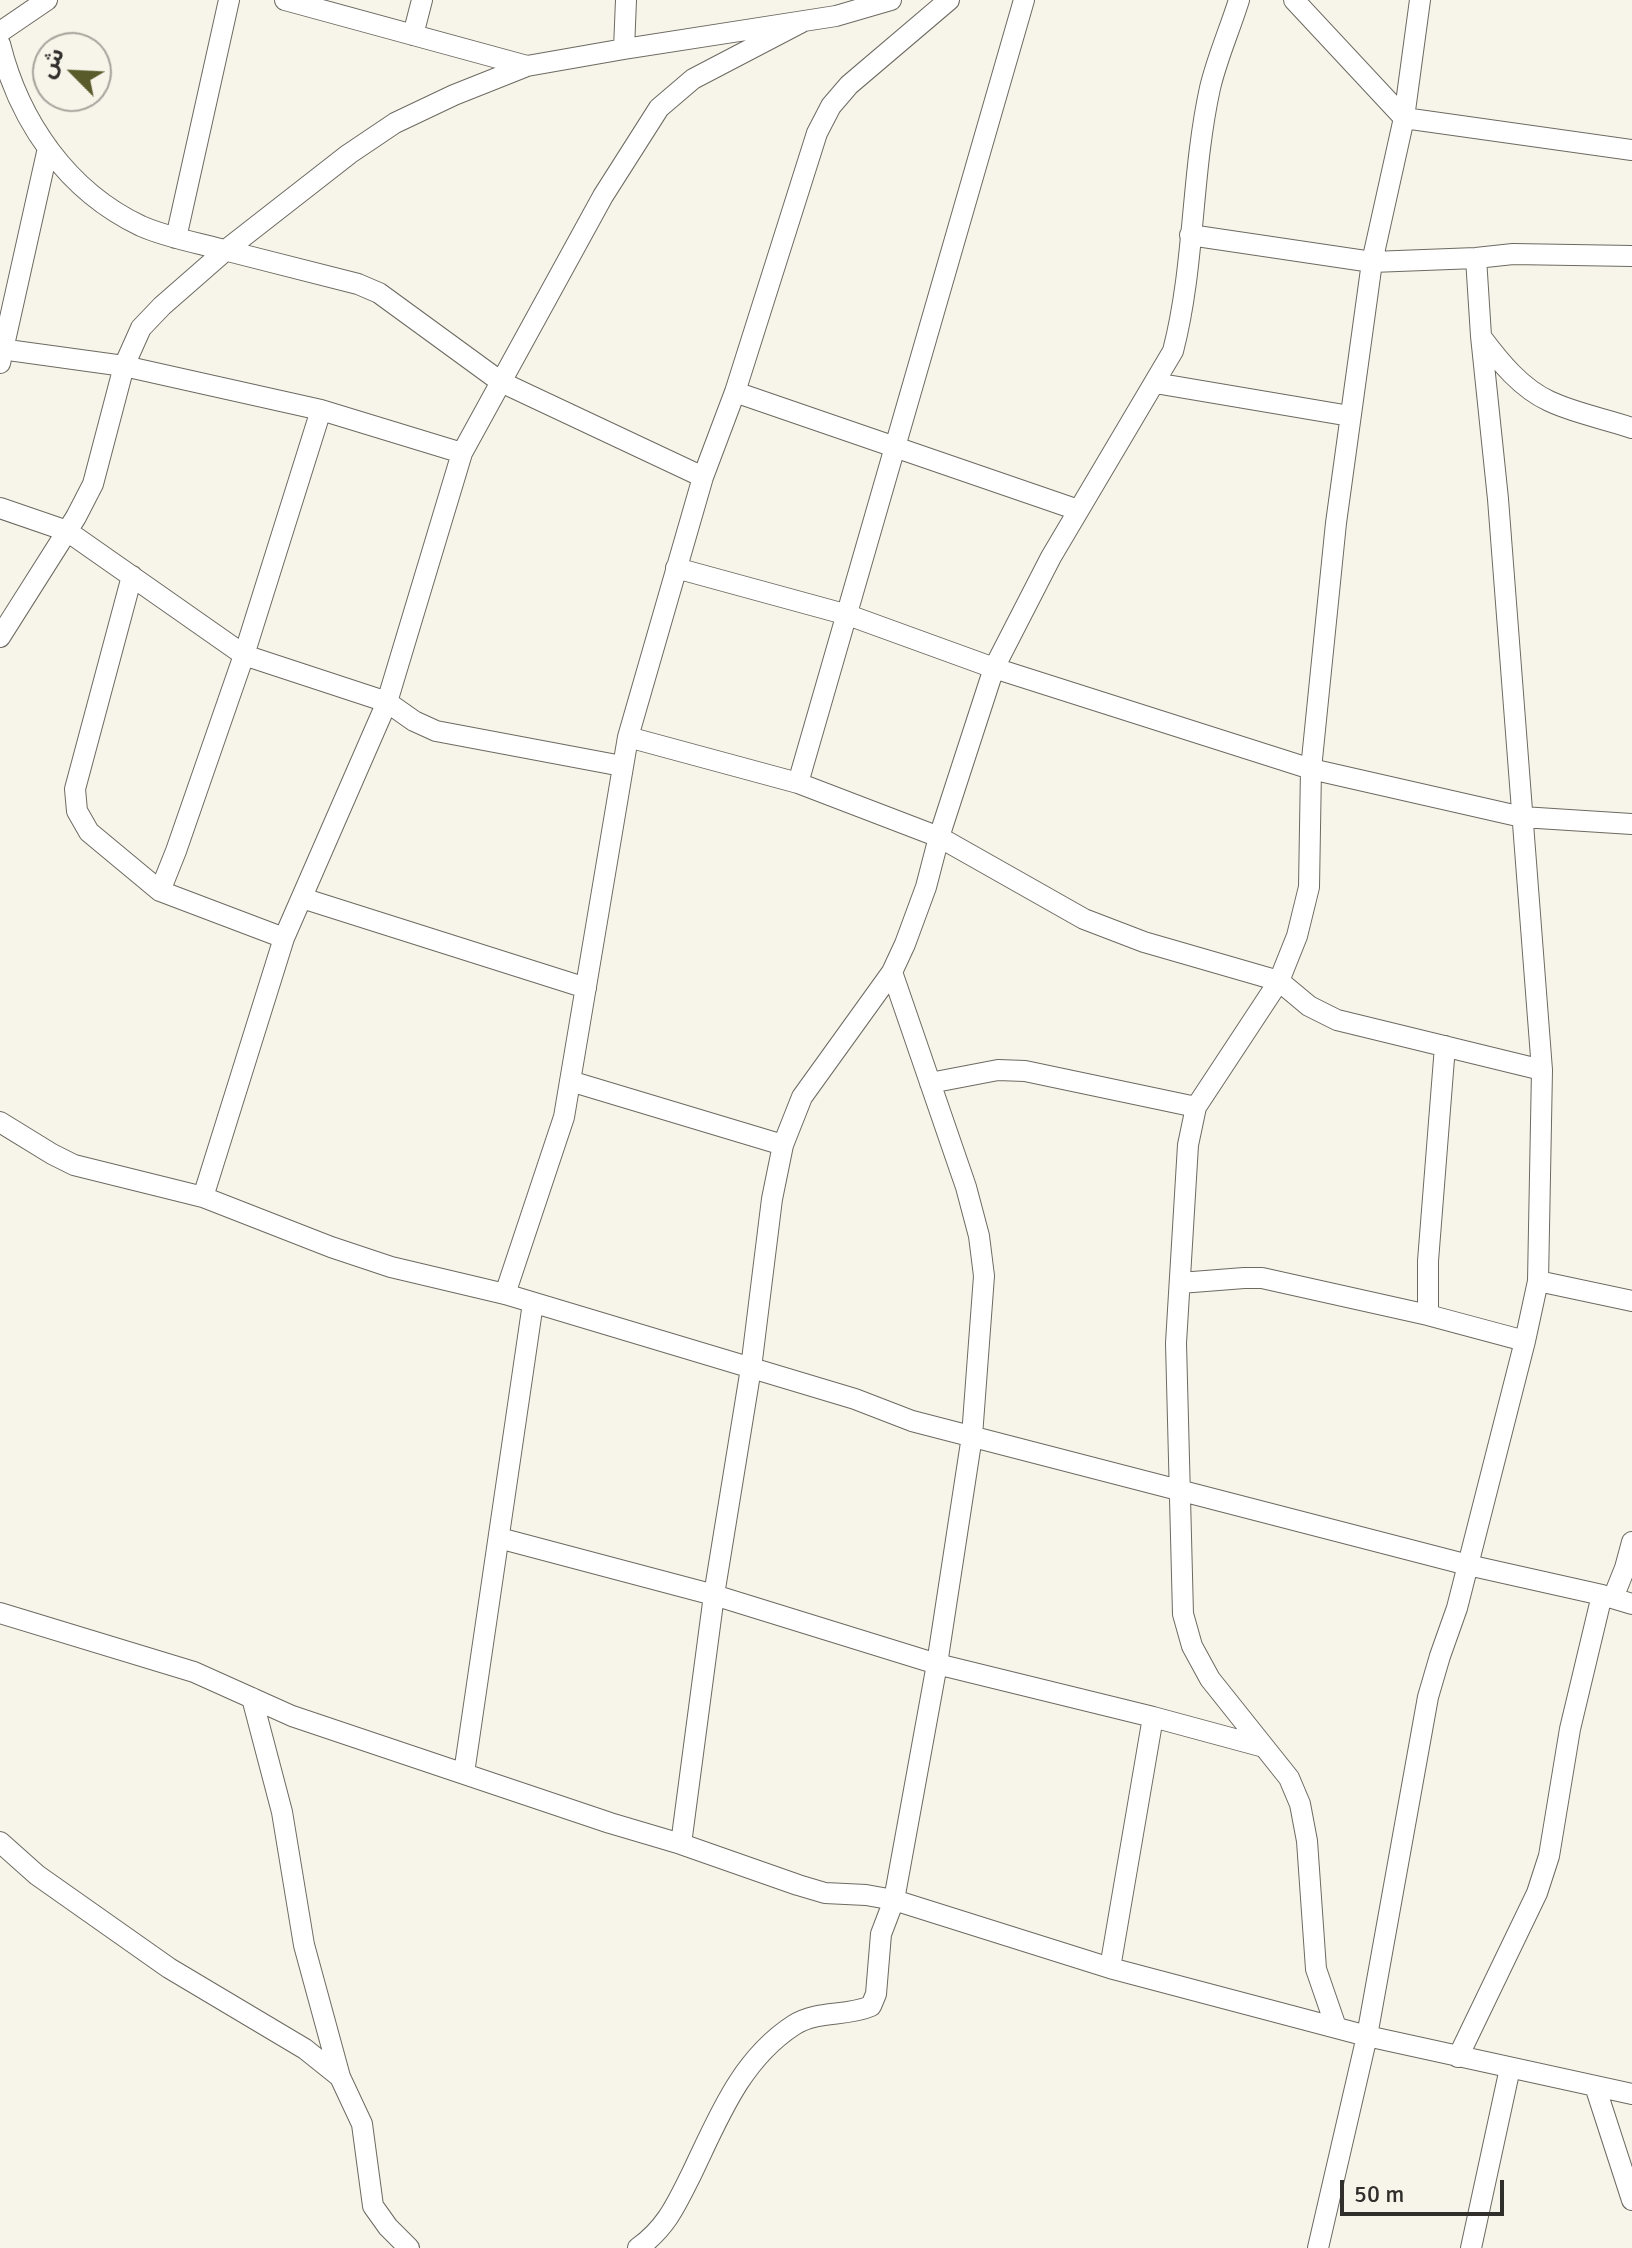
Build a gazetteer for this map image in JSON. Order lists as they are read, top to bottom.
{
  "scale_bar": "50 m",
  "north": "top left"
}
